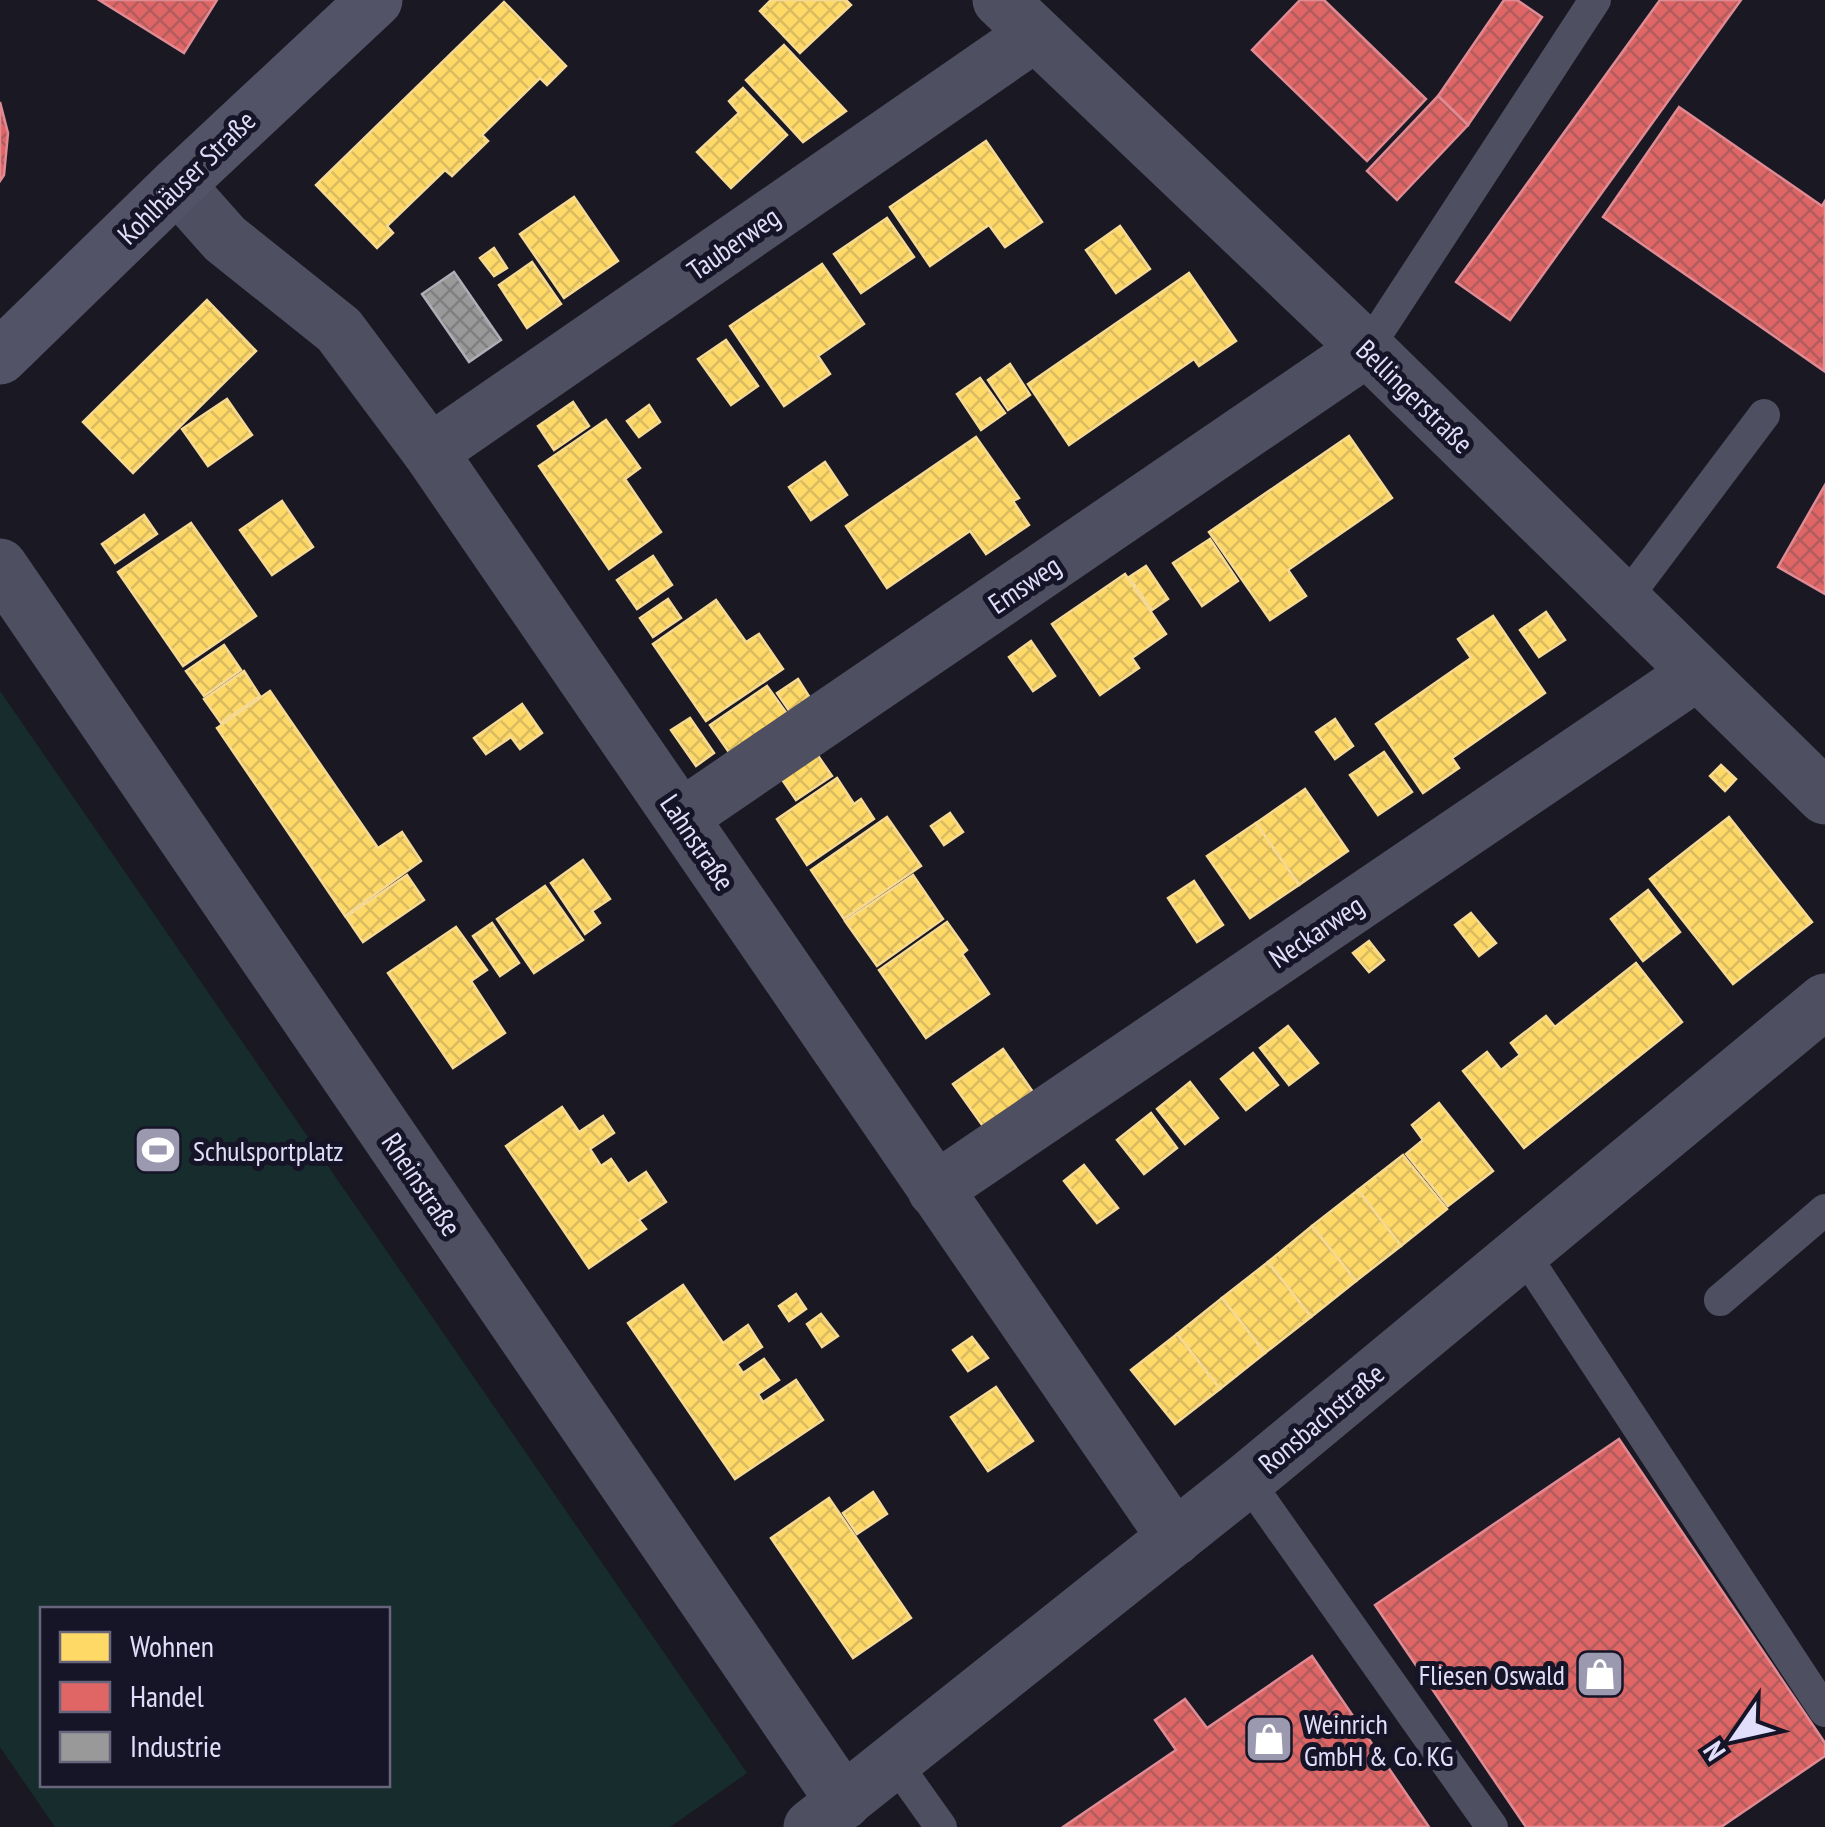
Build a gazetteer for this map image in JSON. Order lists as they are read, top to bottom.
{
  "streets": {
    "street": [
      "Kohlhäuser Straße",
      "Tauberweg",
      "Bellingerstraße",
      "Emsweg",
      "Lahnstraße",
      "Neckarweg",
      "Rheinstraße",
      "Ronsbachstraße"
    ]
  },
  "crossings": [
    ["Kohlhäuser Straße", "Lahnstraße"],
    ["Tauberweg", "Bellingerstraße"],
    ["Tauberweg", "Lahnstraße"],
    ["Bellingerstraße", "Emsweg"],
    ["Bellingerstraße", "Neckarweg"],
    ["Emsweg", "Lahnstraße"],
    ["Lahnstraße", "Neckarweg"],
    ["Lahnstraße", "Ronsbachstraße"],
    ["Rheinstraße", "Ronsbachstraße"]
  ],
  "places": {
    "sports": ["Schulsportplatz"],
    "shop": ["Fliesen Oswald", "Weinrich GmbH & Co. KG"]
  },
  "legend": ["Wohnen", "Handel", "Industrie"],
  "north": "bottom left"
}
